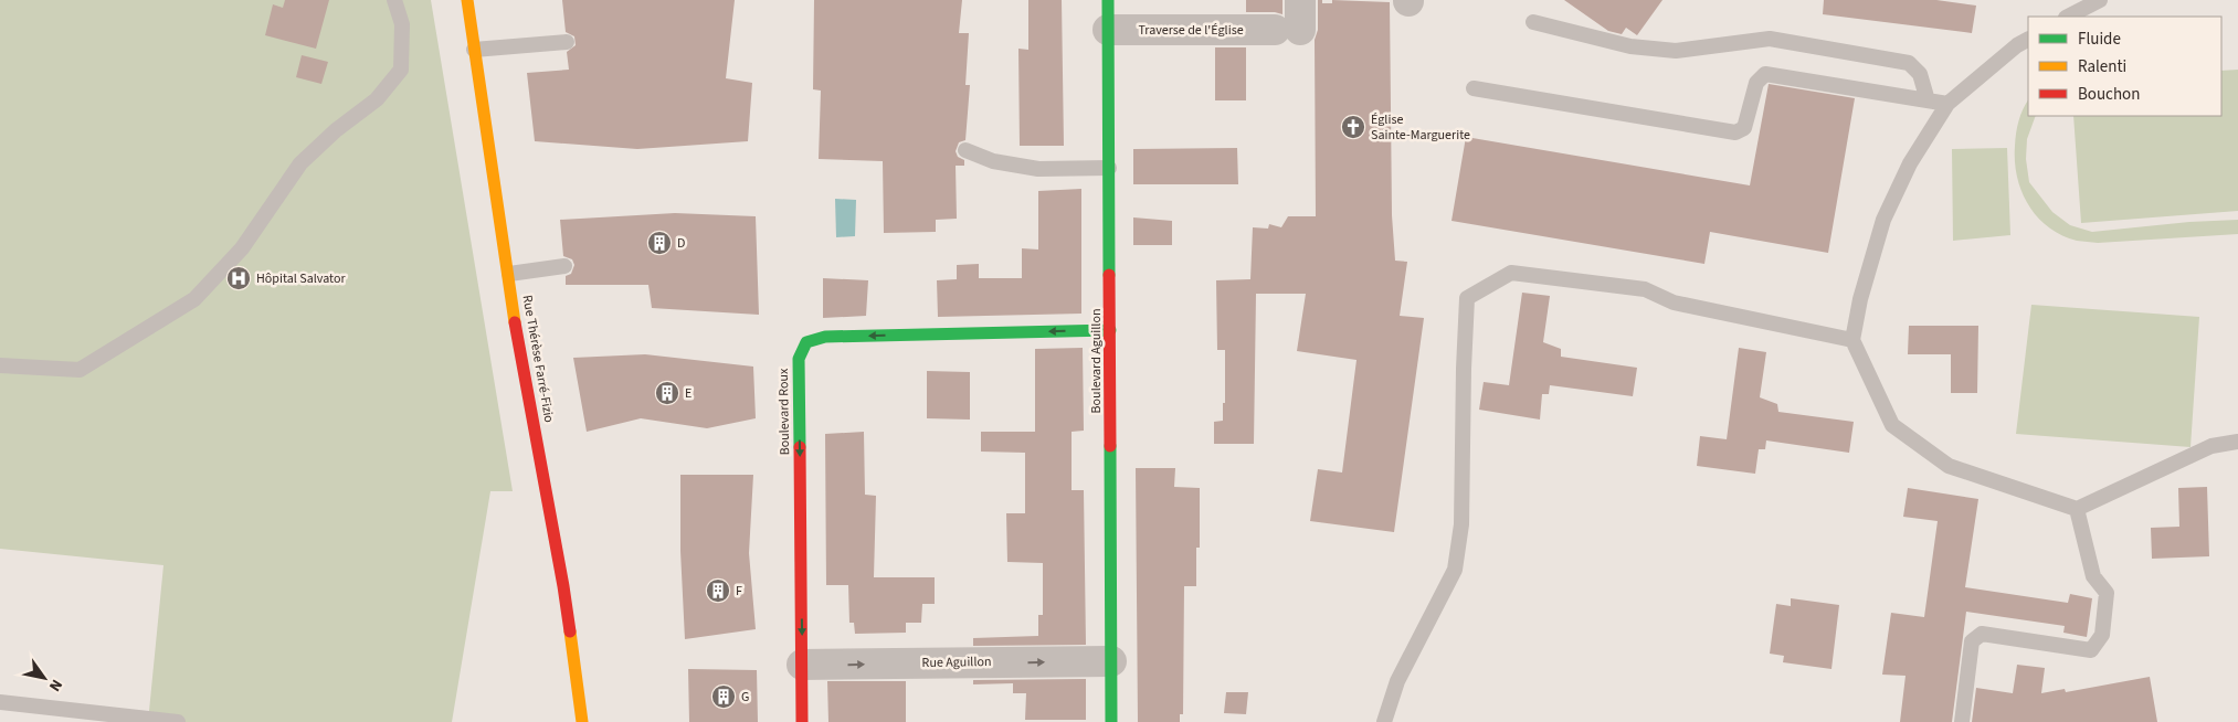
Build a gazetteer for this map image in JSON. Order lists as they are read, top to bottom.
{
  "streets": {
    "street": [
      "Traverse de l'Église",
      "Rue Thérèse Farré-Fizio",
      "Boulevard Aguillon",
      "Boulevard Roux",
      "Rue Aguillon"
    ]
  },
  "crossings": [
    ["Traverse de l'Église", "Boulevard Aguillon"],
    ["Boulevard Aguillon", "Boulevard Roux"],
    ["Boulevard Aguillon", "Rue Aguillon"],
    ["Boulevard Roux", "Rue Aguillon"]
  ],
  "one_way": ["Rue Aguillon"],
  "places": {
    "church": ["Église Sainte-Marguerite"],
    "building": [
      "D",
      "E",
      "F",
      "G"
    ],
    "hospital": ["Hôpital Salvator"]
  },
  "legend": ["Fluide", "Ralenti", "Bouchon"],
  "north": "bottom right"
}
